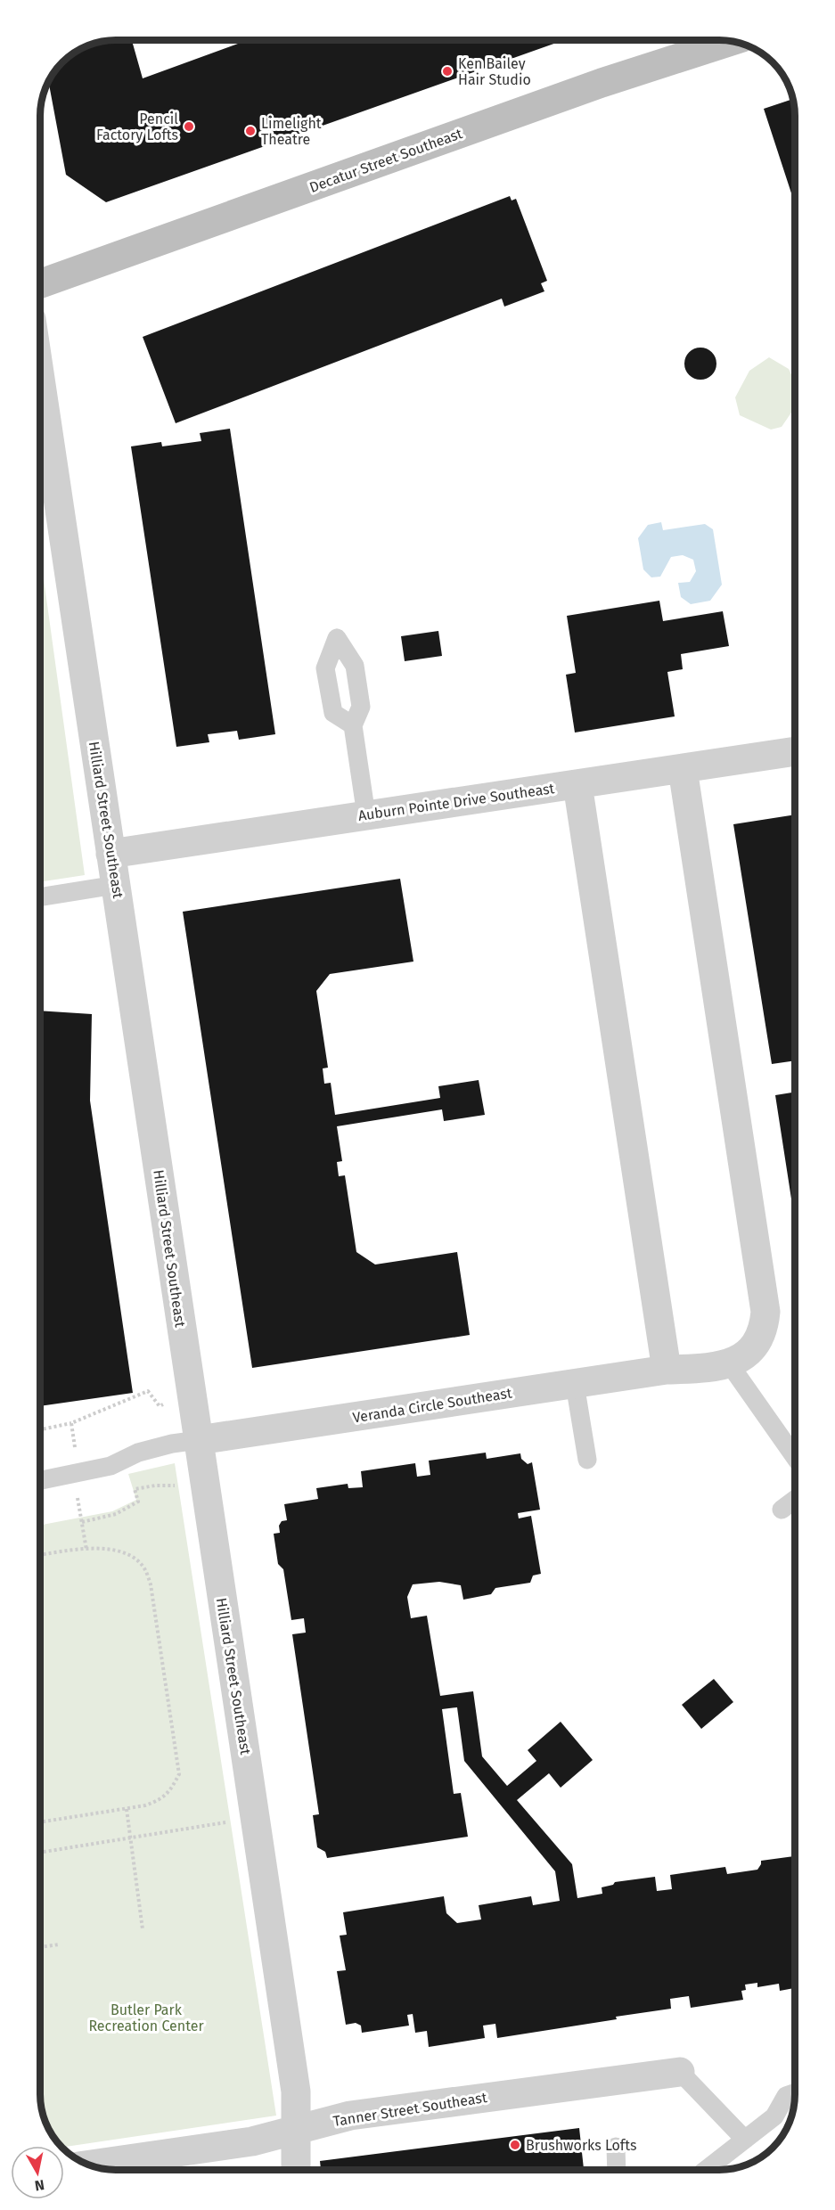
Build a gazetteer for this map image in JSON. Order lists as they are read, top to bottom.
{
  "streets": {
    "main road": ["Decatur Street Southeast"],
    "street": [
      "Auburn Pointe Drive Southeast",
      "Hilliard Street Southeast",
      "Veranda Circle Southeast",
      "Tanner Street Southeast"
    ]
  },
  "crossings": [
    ["Auburn Pointe Drive Southeast", "Hilliard Street Southeast"],
    ["Hilliard Street Southeast", "Veranda Circle Southeast"],
    ["Hilliard Street Southeast", "Tanner Street Southeast"]
  ],
  "parks": ["Butler Park Recreation Center"],
  "places": [
    "Ken Bailey Hair Studio",
    "Pencil Factory Lofts",
    "Limelight Theatre",
    "Brushworks Lofts"
  ],
  "north": "bottom"
}
